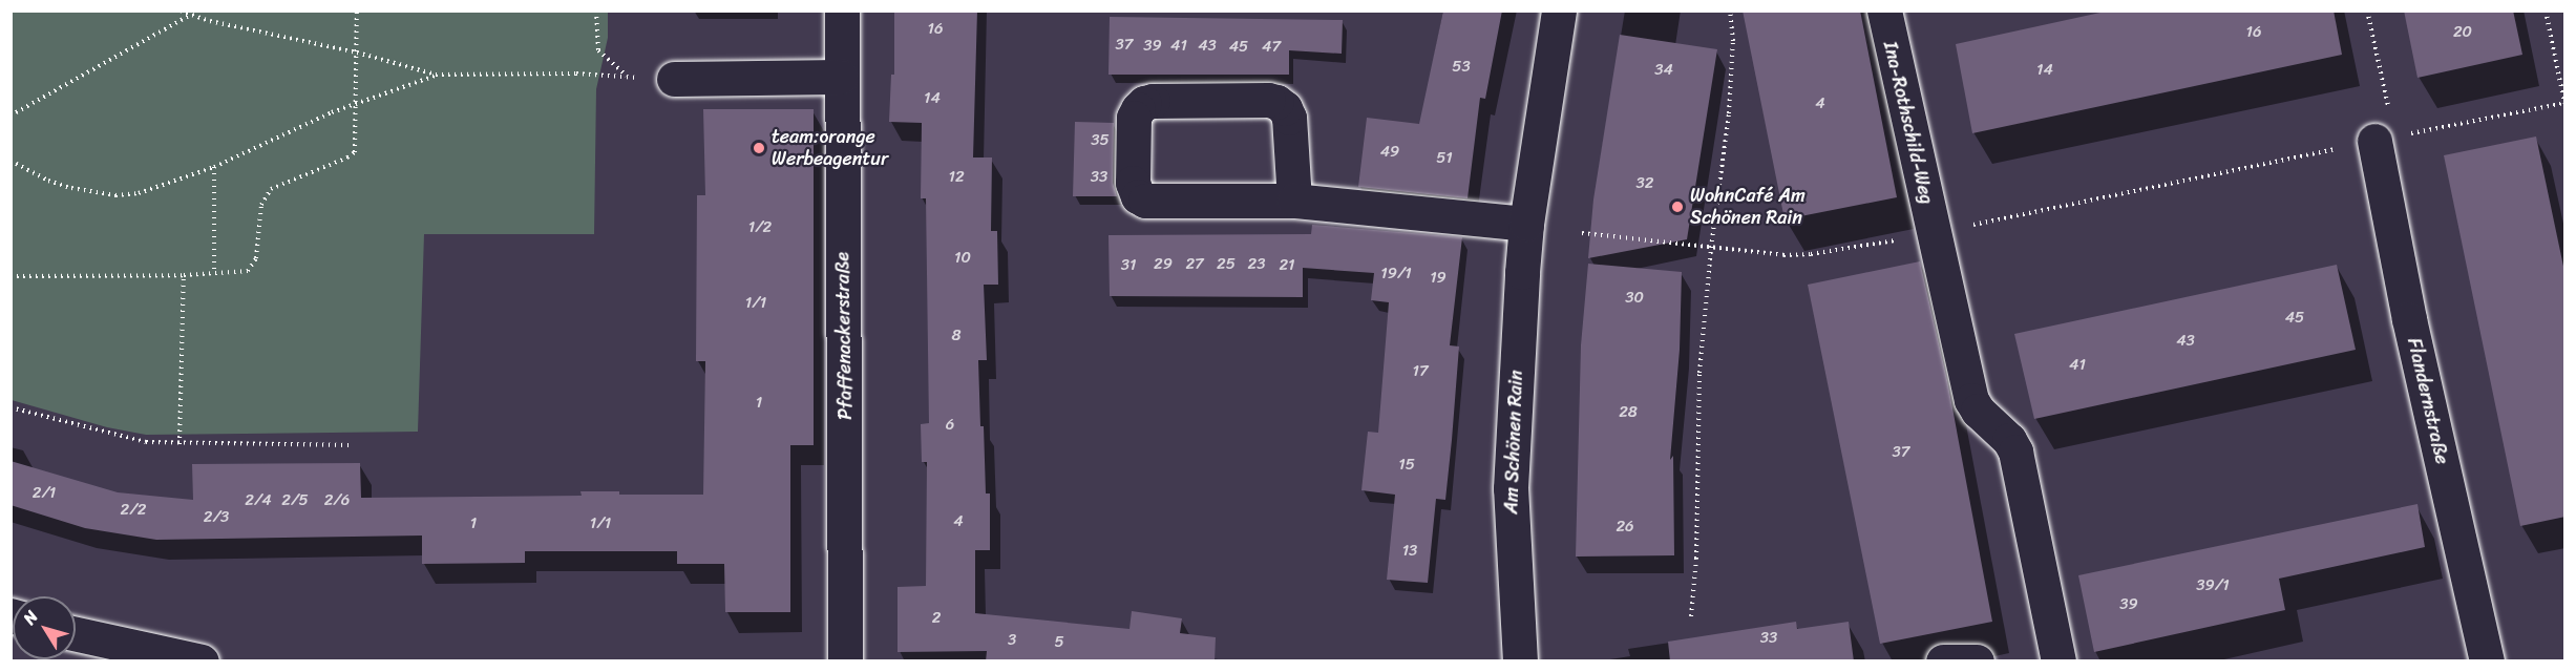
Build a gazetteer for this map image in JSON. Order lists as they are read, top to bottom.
{
  "streets": {
    "street": [
      "Ina-Rothschild-Weg",
      "Pfaffenackerstraße",
      "Flandernstraße",
      "Am Schönen Rain"
    ]
  },
  "places": ["team:orange Werbeagentur", "WohnCafé Am Schönen Rain"],
  "house_numbers": [
    "16",
    "16",
    "20",
    "37",
    "39",
    "41",
    "43",
    "45",
    "47",
    "53",
    "34",
    "14",
    "14",
    "4",
    "35",
    "49",
    "51",
    "12",
    "33",
    "32",
    "1/2",
    "10",
    "29",
    "27",
    "25",
    "23",
    "31",
    "21",
    "19/1",
    "19",
    "30",
    "1/1",
    "45",
    "8",
    "43",
    "41",
    "17",
    "1",
    "28",
    "6",
    "37",
    "15",
    "2/1",
    "2/4",
    "2/5",
    "2/6",
    "2/2",
    "2/3",
    "4",
    "1",
    "1/1",
    "26",
    "13",
    "39/1",
    "39",
    "2",
    "33",
    "3",
    "5"
  ],
  "north": "top left"
}
